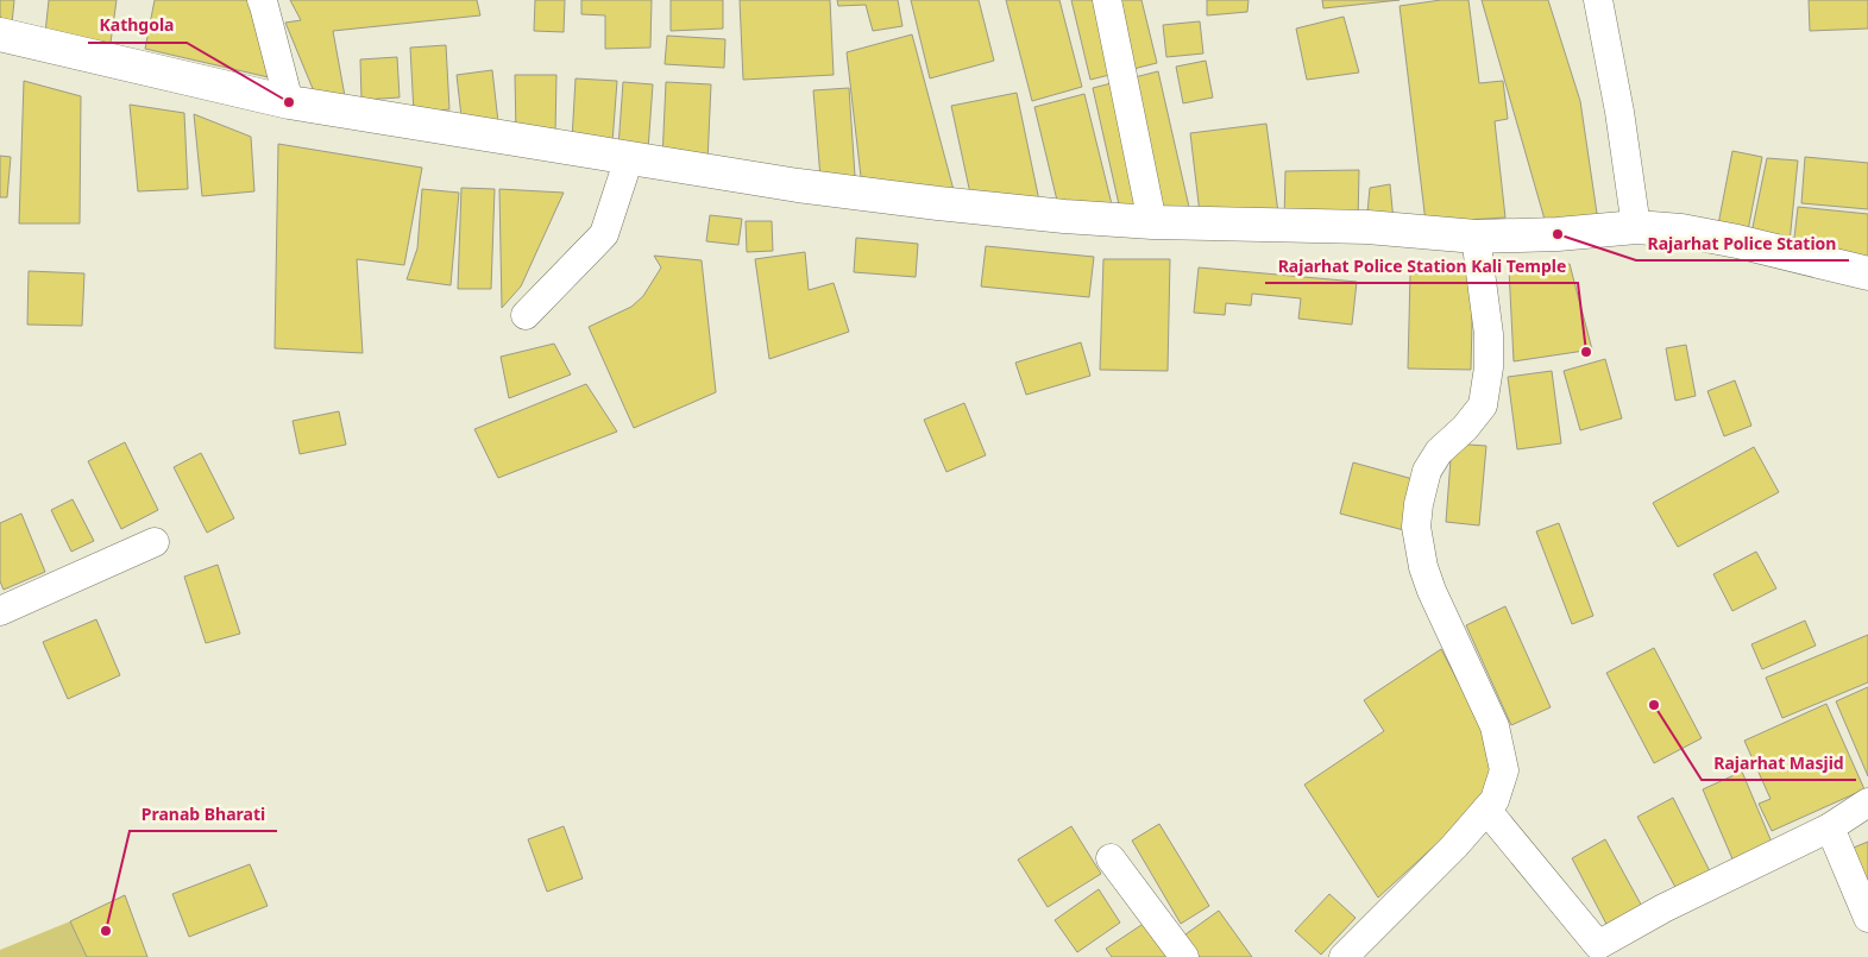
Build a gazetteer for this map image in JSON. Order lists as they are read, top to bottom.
{
  "places": [
    "Kathgola",
    "Rajarhat Police Station",
    "Rajarhat Police Station Kali Temple",
    "Rajarhat Masjid",
    "Pranab Bharati"
  ]
}
